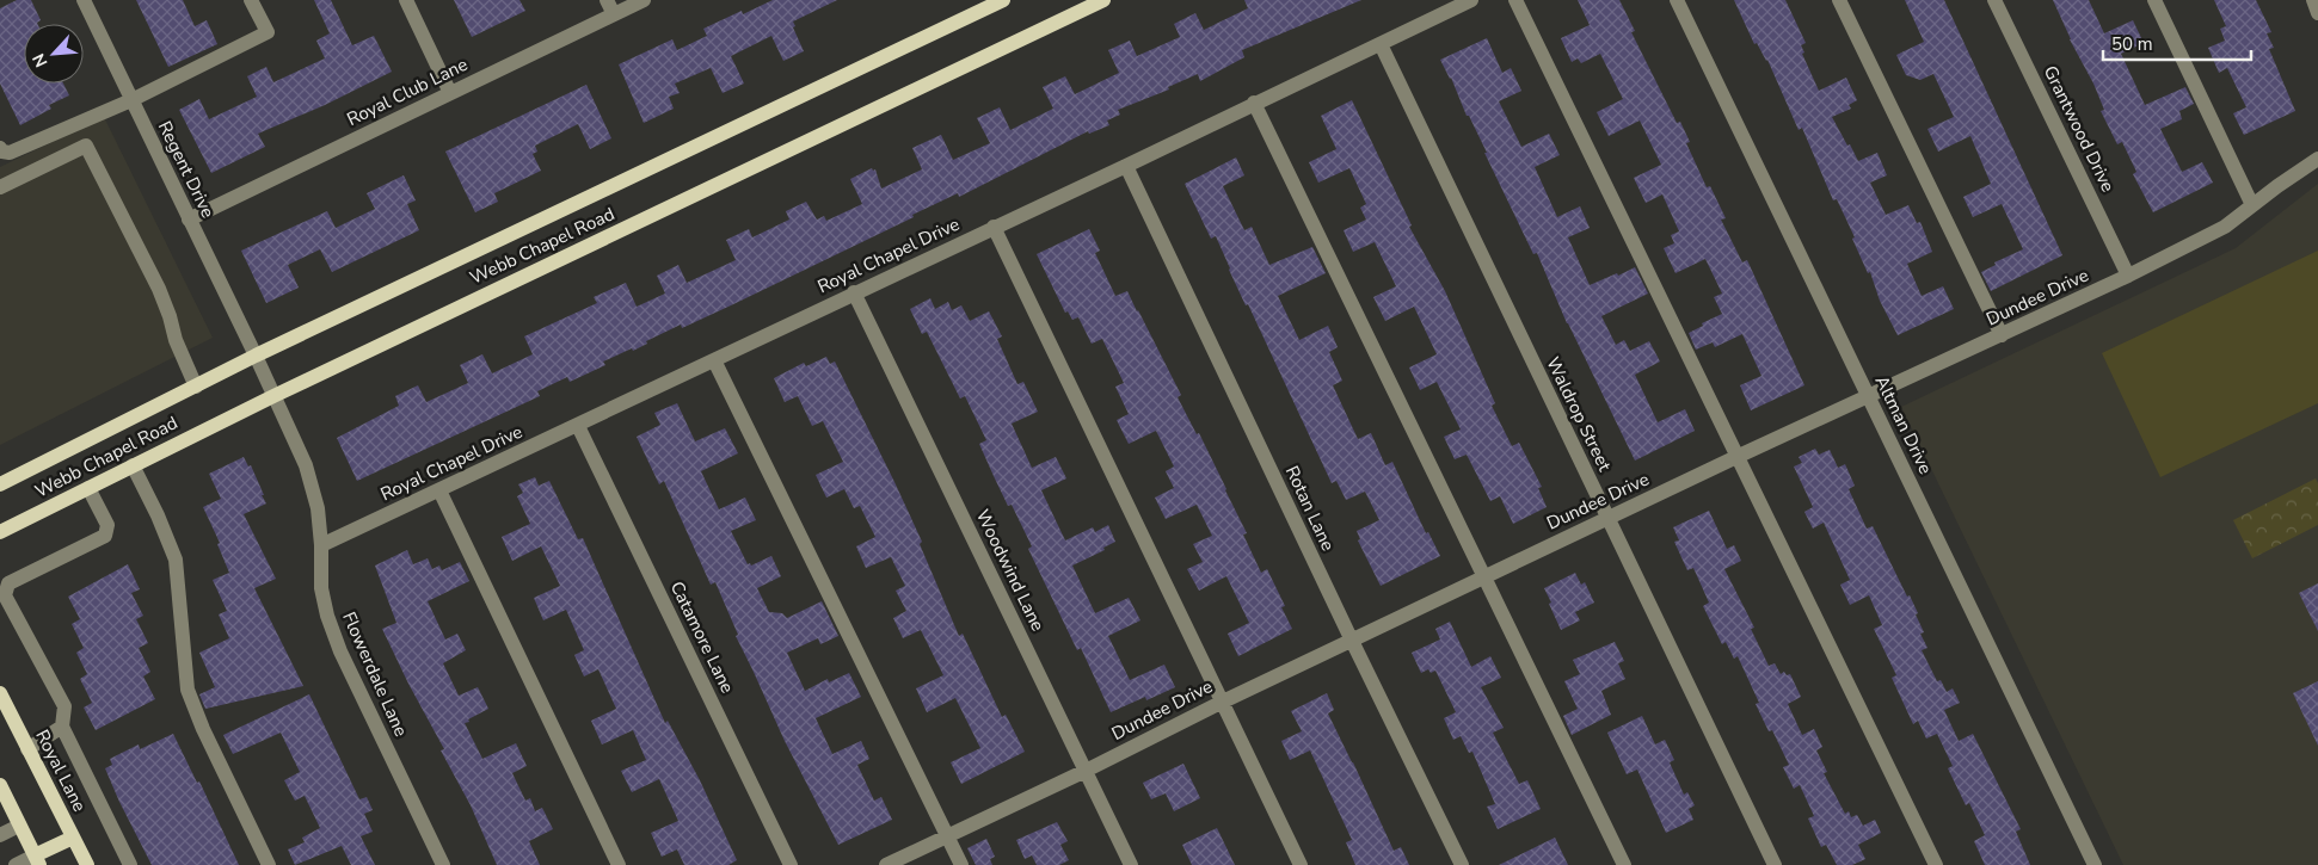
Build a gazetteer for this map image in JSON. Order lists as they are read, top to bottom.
{
  "streets": {
    "main road": ["Webb Chapel Road", "Royal Lane"],
    "street": [
      "Royal Club Lane",
      "Grantwood Drive",
      "Regent Drive",
      "Royal Chapel Drive",
      "Dundee Drive",
      "Waldrop Street",
      "Altman Drive",
      "Rotan Lane",
      "Woodwind Lane",
      "Catamore Lane",
      "Flowerdale Lane"
    ]
  },
  "crossings": [
    ["Royal Club Lane", "Regent Drive"],
    ["Grantwood Drive", "Dundee Drive"],
    ["Regent Drive", "Webb Chapel Road"],
    ["Regent Drive", "Flowerdale Lane"],
    ["Webb Chapel Road", "Flowerdale Lane"],
    ["Royal Chapel Drive", "Waldrop Street"],
    ["Royal Chapel Drive", "Rotan Lane"],
    ["Royal Chapel Drive", "Woodwind Lane"],
    ["Royal Chapel Drive", "Catamore Lane"],
    ["Royal Chapel Drive", "Flowerdale Lane"],
    ["Dundee Drive", "Waldrop Street"],
    ["Dundee Drive", "Altman Drive"],
    ["Dundee Drive", "Rotan Lane"],
    ["Dundee Drive", "Woodwind Lane"]
  ],
  "scale_bar": "50 m",
  "north": "bottom left"
}
